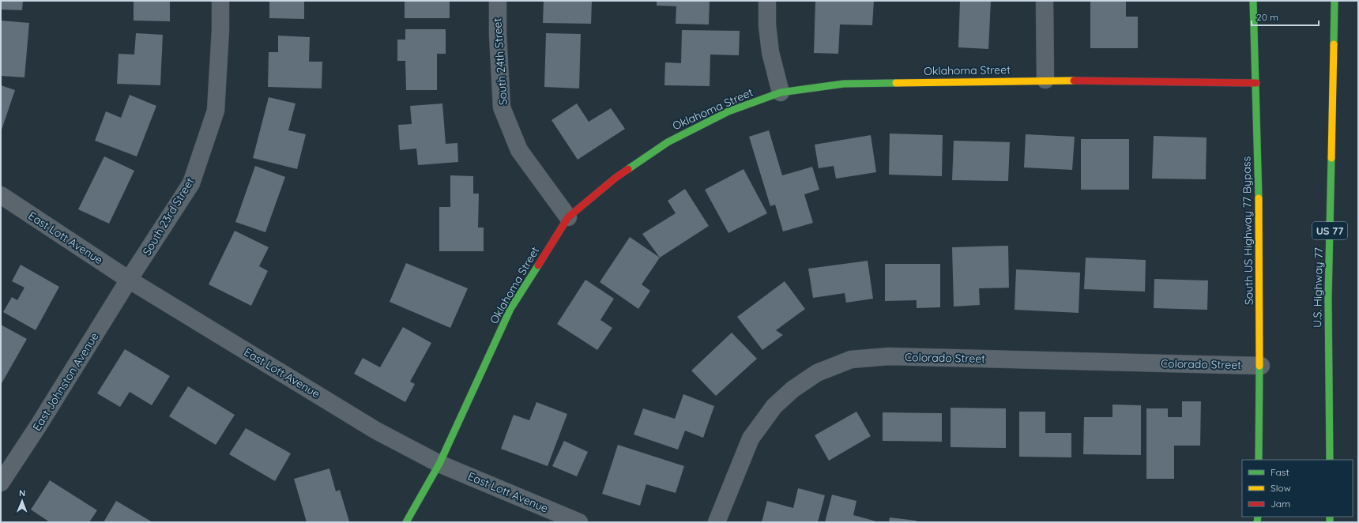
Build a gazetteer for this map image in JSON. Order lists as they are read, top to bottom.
{
  "streets": {
    "main road": [
      "Oklahoma Street",
      "South US Highway 77 Bypass",
      "US 77",
      "U.S. Highway 77"
    ],
    "street": [
      "South 24th Street",
      "South 23rd Street",
      "East Lott Avenue",
      "Colorado Street",
      "East Johnston Avenue"
    ]
  },
  "crossings": [
    ["South 24th Street", "Oklahoma Street"],
    ["Oklahoma Street", "South US Highway 77 Bypass"],
    ["Oklahoma Street", "East Lott Avenue"],
    ["South 23rd Street", "East Lott Avenue"],
    ["South 23rd Street", "East Johnston Avenue"],
    ["South US Highway 77 Bypass", "Colorado Street"],
    ["East Lott Avenue", "East Johnston Avenue"]
  ],
  "legend": ["Fast", "Slow", "Jam"],
  "scale_bar": "20 m",
  "north": "top"
}
